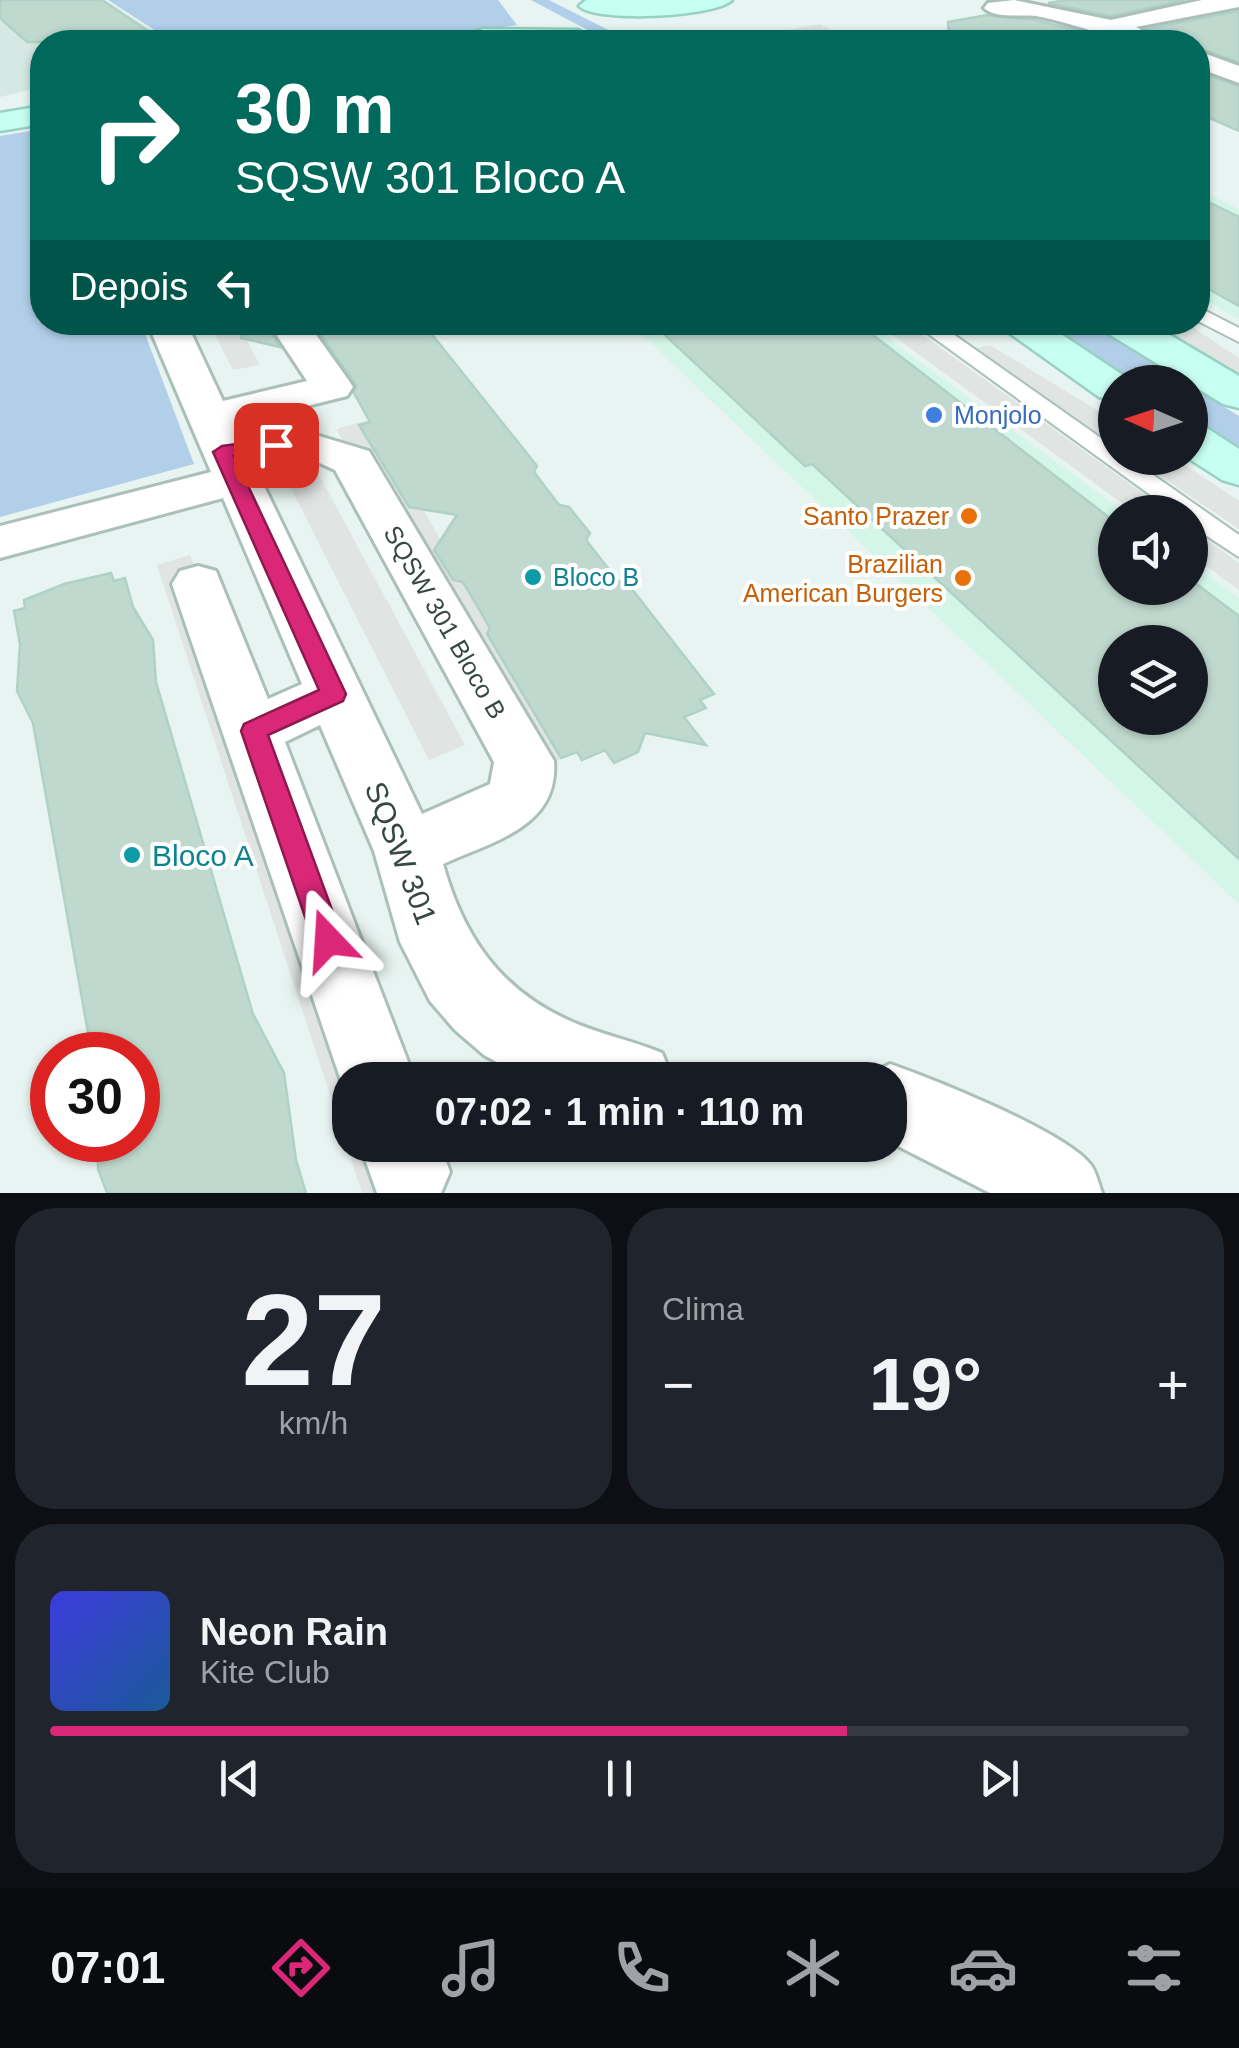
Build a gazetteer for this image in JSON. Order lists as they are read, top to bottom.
{
  "streets": {
    "street": ["SQSW 301 Bloco B", "SQSW 301"]
  },
  "crossings": [
    ["SQSW 301 Bloco B", "SQSW 301"]
  ],
  "places": [
    "Monjolo",
    "Santo Prazer",
    "Bloco B",
    "Brazilian American Burgers",
    "Bloco A"
  ],
  "north": "left",
  "page": {
    "turn": ["30 m", "SQSW 301 Bloco A"],
    "then": "Depois",
    "limit": "30",
    "trip": "07:02 · 1 min · 110 m",
    "tile": [
      ["27", "km/h"],
      "Clima"
    ],
    "heat": ["−", "19°", "+"],
    "song": ["Neon Rain", "Kite Club"],
    "tabs": "07:01"
  }
}
